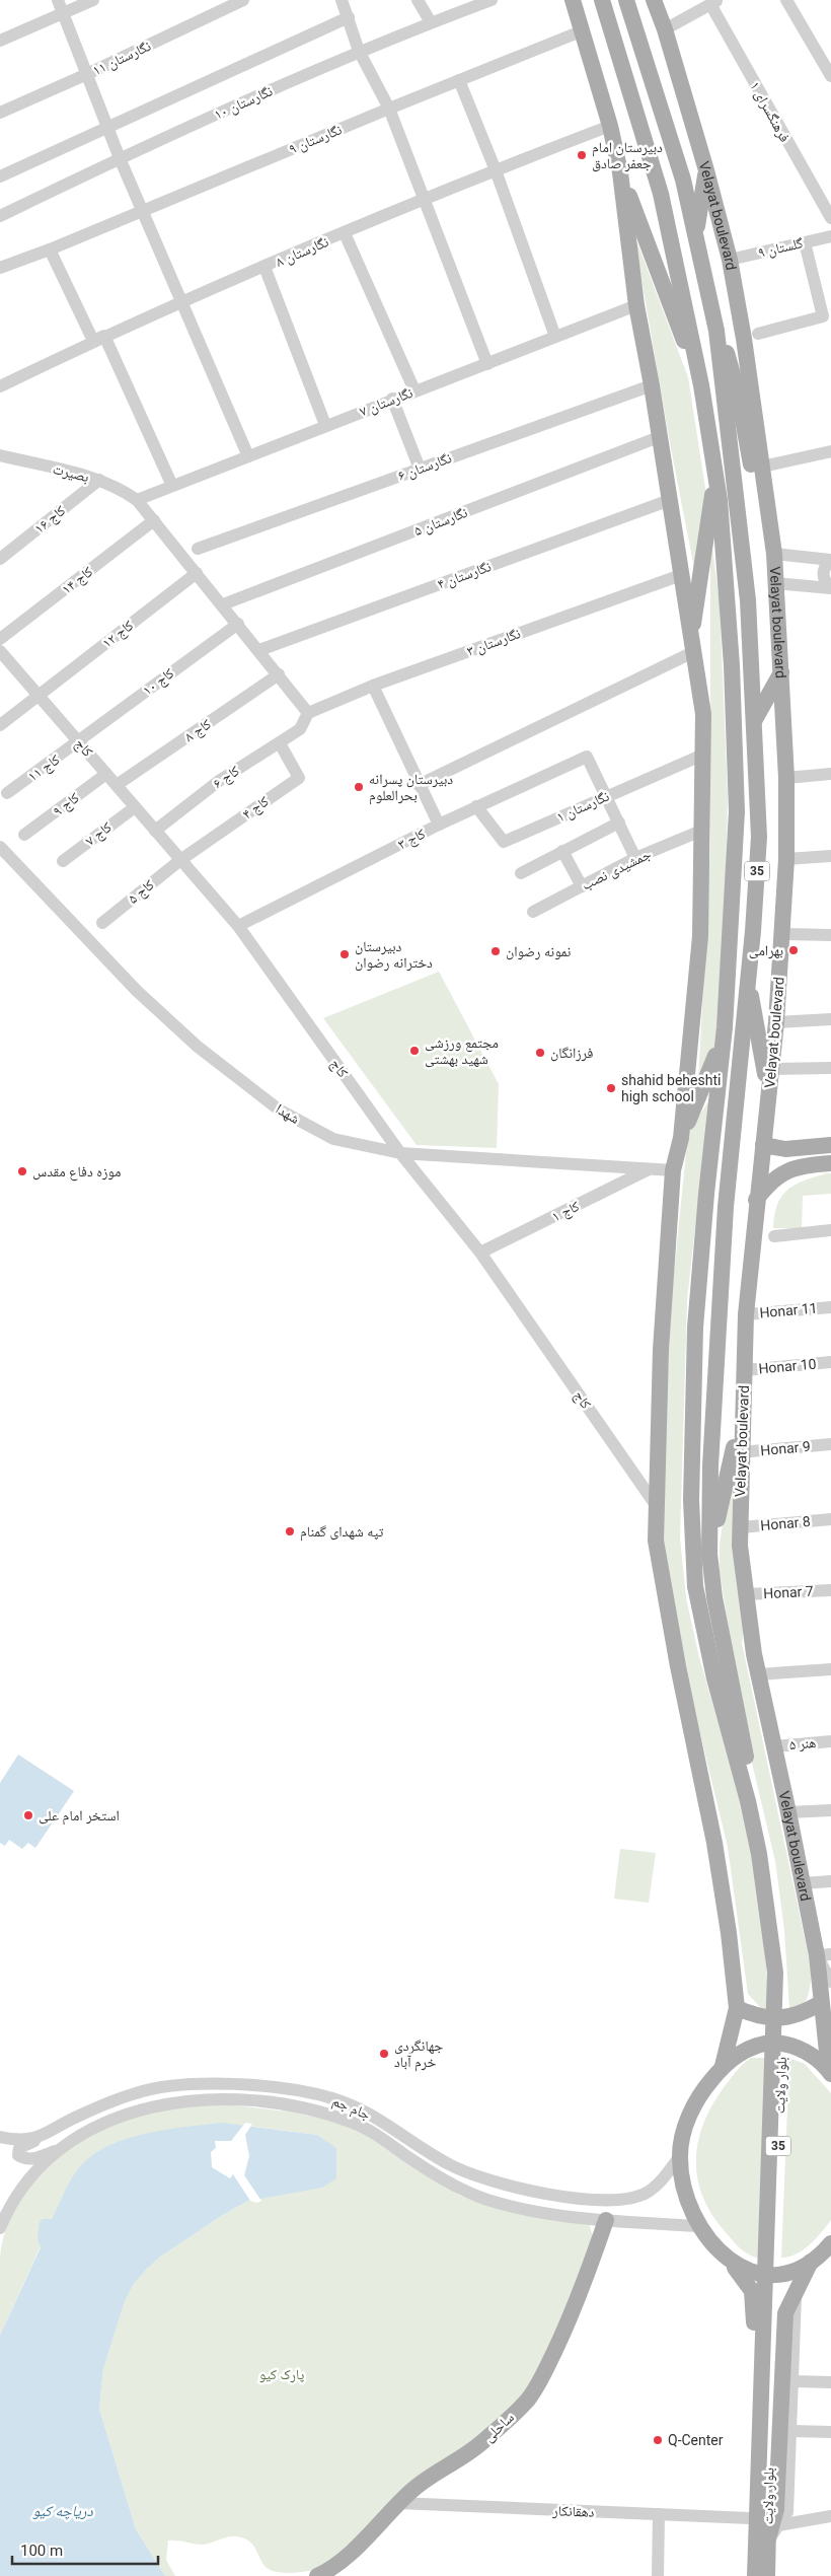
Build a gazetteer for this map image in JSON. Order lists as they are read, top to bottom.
{
  "streets": {
    "main road": [
      "Velayat boulevard",
      "35",
      "بلوار ولایت",
      "ساحلی"
    ],
    "street": [
      "نگارستان ۱۱",
      "نگارستان ۱۰",
      "فرهنگسرای ۱",
      "نگارستان ۹",
      "گلستان ۹",
      "نگارستان ۸",
      "نگارستان ۷",
      "نگارستان ۶",
      "بصیرت",
      "کاج ۱۶",
      "نگارستان ۵",
      "نگارستان ۴",
      "کاج ۱۴",
      "کاج ۱۲",
      "نگارستان ۳",
      "کاج ۱۰",
      "کاج ۸",
      "کاج",
      "کاج ۱۱",
      "کاج ۶",
      "کاج ۹",
      "نگارستان ۱",
      "کاج ۴",
      "کاج ۷",
      "کاج ۳",
      "جمشیدی نصب",
      "کاج ۵",
      "شهدا",
      "کاج ۱",
      "Honar 11",
      "Honar 10",
      "Honar 9",
      "Honar 8",
      "Honar 7",
      "هنر ۵",
      "جام جم",
      "دهقانکار"
    ]
  },
  "crossings": [
    ["Velayat boulevard", "گلستان ۹"],
    ["Velayat boulevard", "Honar 11"],
    ["Velayat boulevard", "Honar 10"],
    ["Velayat boulevard", "Honar 9"],
    ["Velayat boulevard", "Honar 8"],
    ["Velayat boulevard", "Honar 7"],
    ["Velayat boulevard", "هنر ۵"],
    ["Velayat boulevard", "بلوار ولایت"],
    ["نگارستان ۷", "بصیرت"],
    ["بصیرت", "کاج ۱۶"],
    ["بصیرت", "نگارستان ۵"],
    ["بصیرت", "نگارستان ۴"],
    ["بصیرت", "کاج ۱۴"],
    ["بصیرت", "کاج ۱۲"],
    ["بصیرت", "نگارستان ۳"],
    ["بصیرت", "کاج ۱۰"],
    ["بصیرت", "کاج ۸"],
    ["بصیرت", "کاج ۶"],
    ["کاج ۱۲", "کاج"],
    ["نگارستان ۳", "کاج ۶"],
    ["کاج ۱۰", "کاج"],
    ["کاج ۱۰", "کاج ۱۱"],
    ["کاج ۸", "کاج"],
    ["کاج", "کاج ۱۱"],
    ["کاج", "کاج ۶"],
    ["کاج", "کاج ۹"],
    ["کاج", "کاج ۴"],
    ["کاج", "کاج ۷"],
    ["کاج", "کاج ۳"],
    ["کاج", "کاج ۵"],
    ["کاج", "شهدا"],
    ["کاج", "کاج ۱"],
    ["کاج ۶", "کاج ۴"],
    ["نگارستان ۱", "کاج ۳"],
    ["کاج ۴", "کاج ۵"],
    ["35", "بلوار ولایت"],
    ["35", "دهقانکار"],
    ["شهدا", "کاج ۱"],
    ["بلوار ولایت", "دهقانکار"],
    ["جام جم", "ساحلی"],
    ["ساحلی", "دهقانکار"]
  ],
  "water": ["دریاچه کیو"],
  "parks": ["پارک کیو"],
  "places": [
    "دبیرستان امام جعفر صادق",
    "دبیرستان پسرانه بحرالعلوم",
    "بهرامی",
    "نمونه رضوان",
    "دبیرستان دخترانه رضوان",
    "مجتمع ورزشی شهید بهشتی",
    "فرزانگان",
    "shahid beheshti high school",
    "موزه دفاع مقدس",
    "تپه شهدای گمنام",
    "استخر امام علی",
    "جهانگردى خرم آباد",
    "Q-Center"
  ],
  "scale_bar": "100 m"
}
